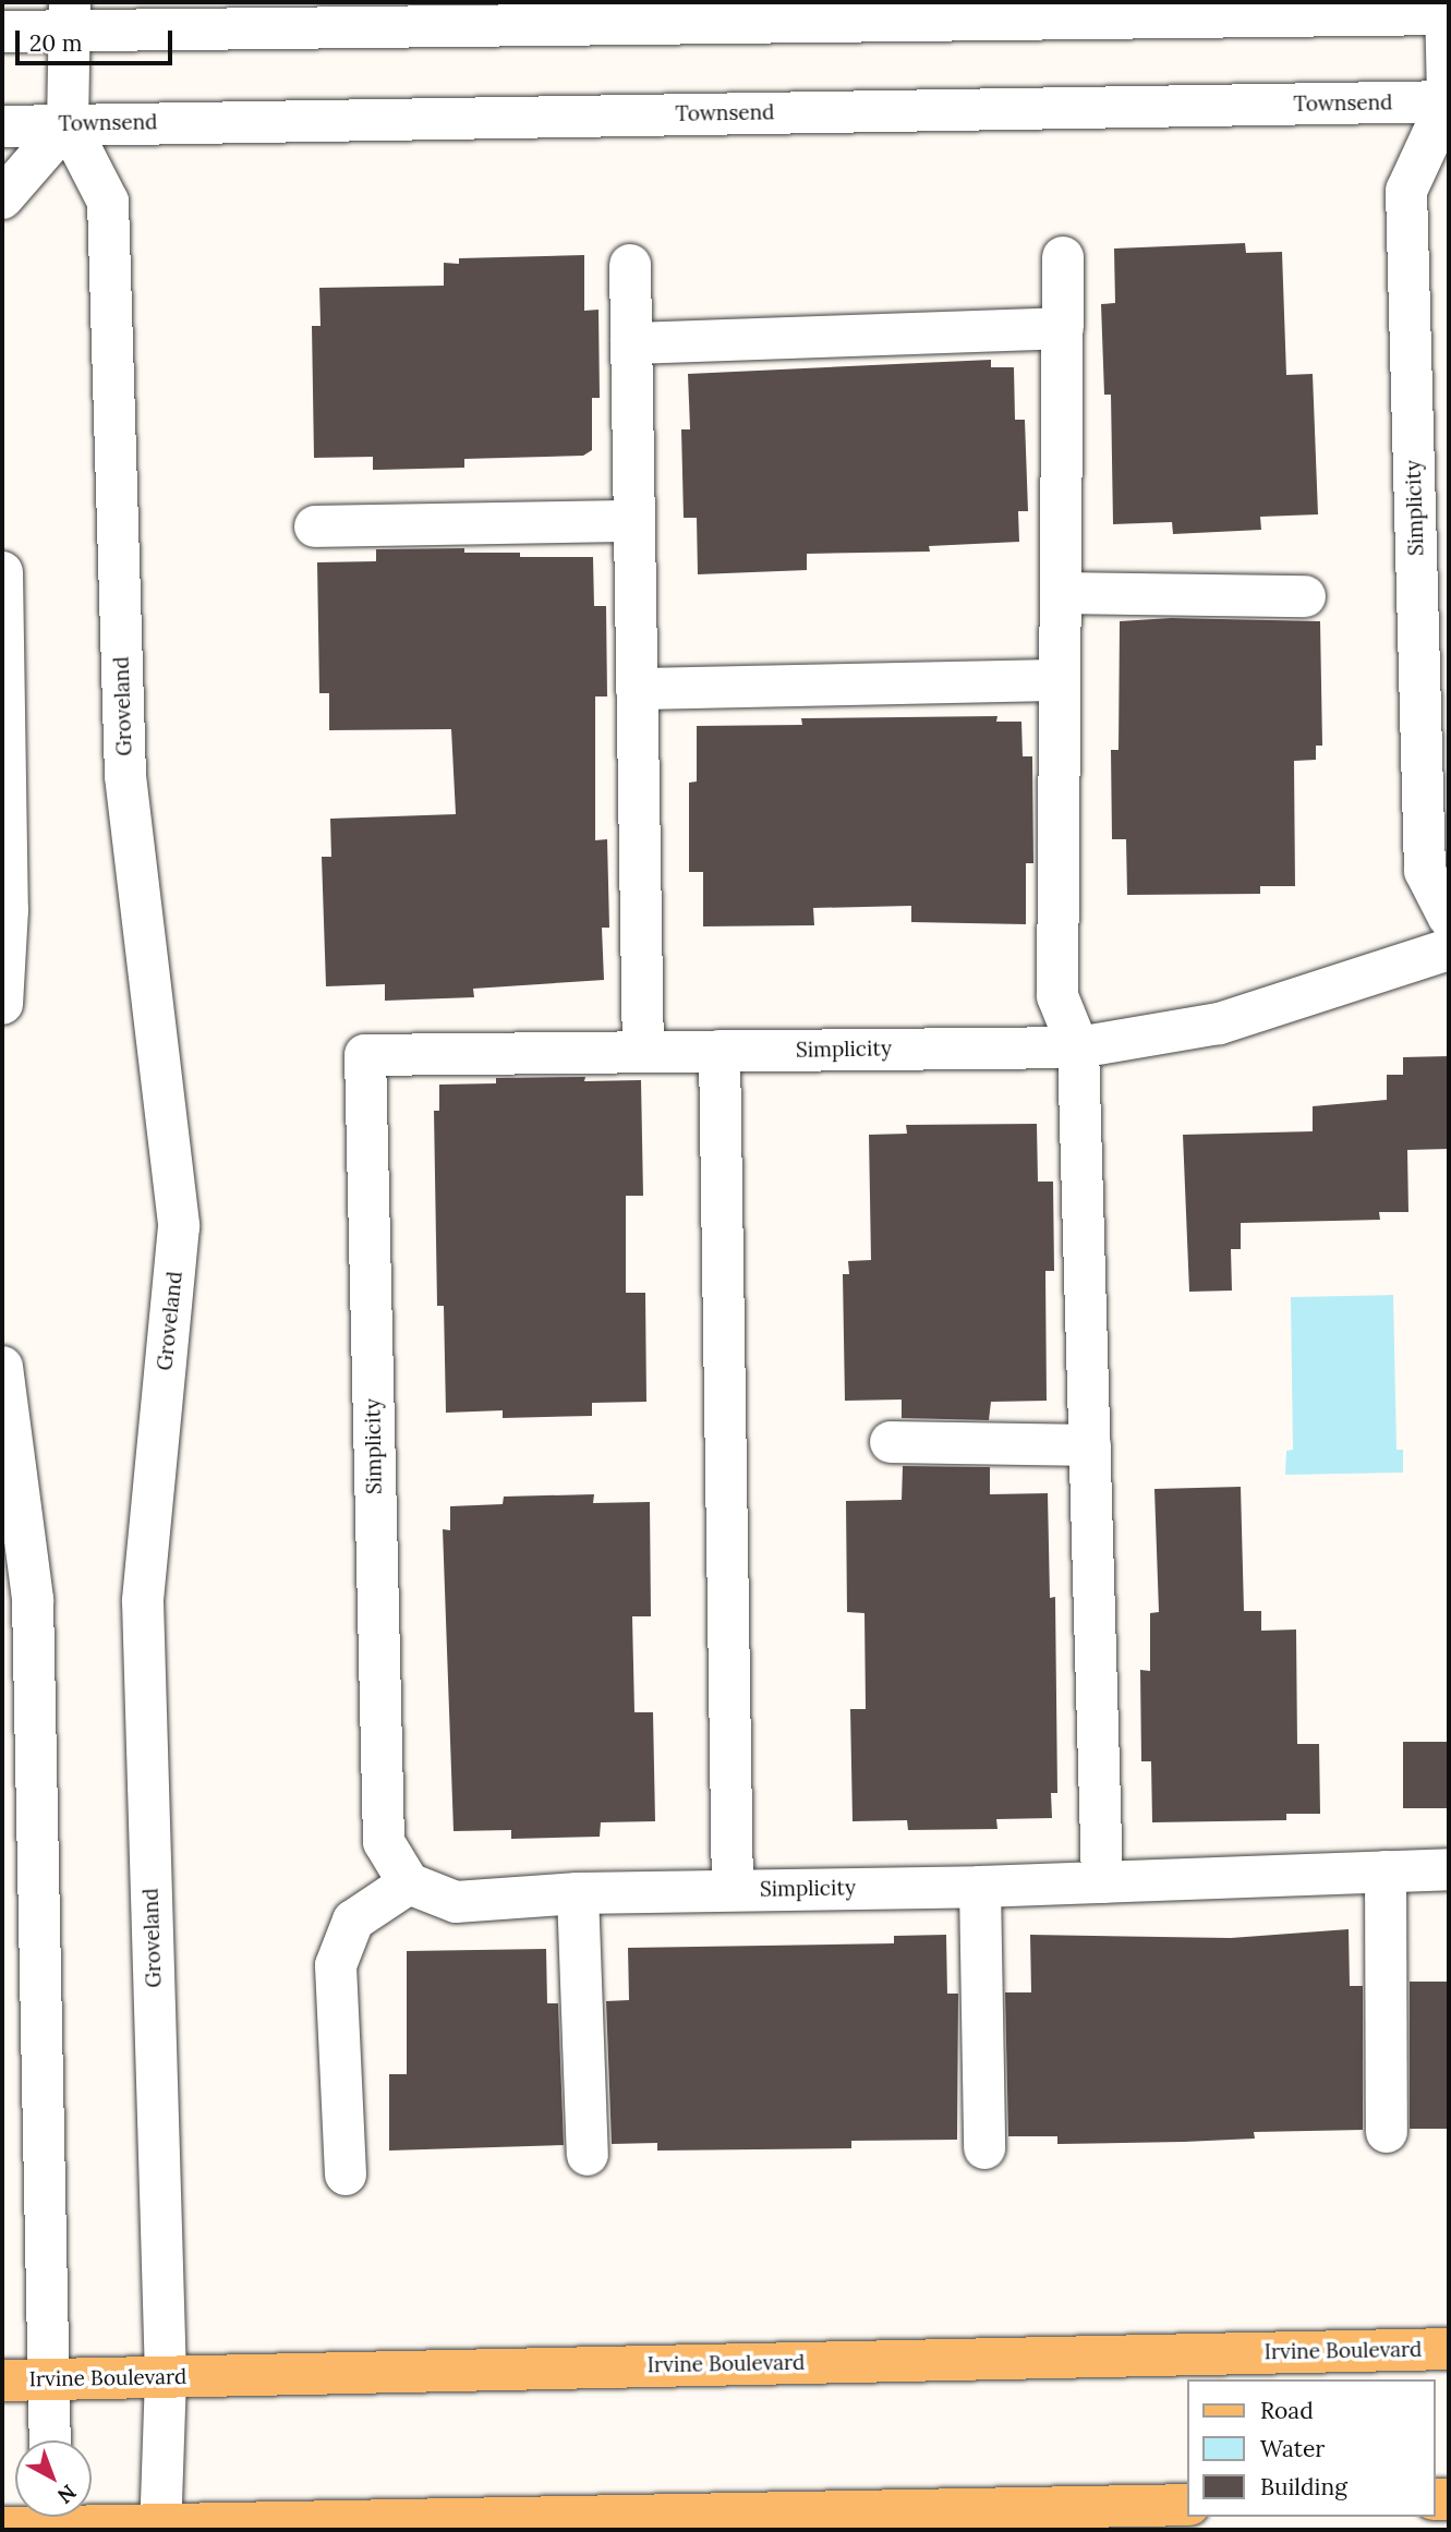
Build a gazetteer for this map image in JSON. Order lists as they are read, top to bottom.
{
  "streets": {
    "main road": ["Irvine Boulevard"],
    "street": ["Townsend", "Simplicity", "Groveland"]
  },
  "crossings": [
    ["Townsend", "Simplicity"],
    ["Townsend", "Groveland"],
    ["Groveland", "Irvine Boulevard"]
  ],
  "legend": ["Road", "Water", "Building"],
  "scale_bar": "20 m",
  "north": "bottom right"
}
